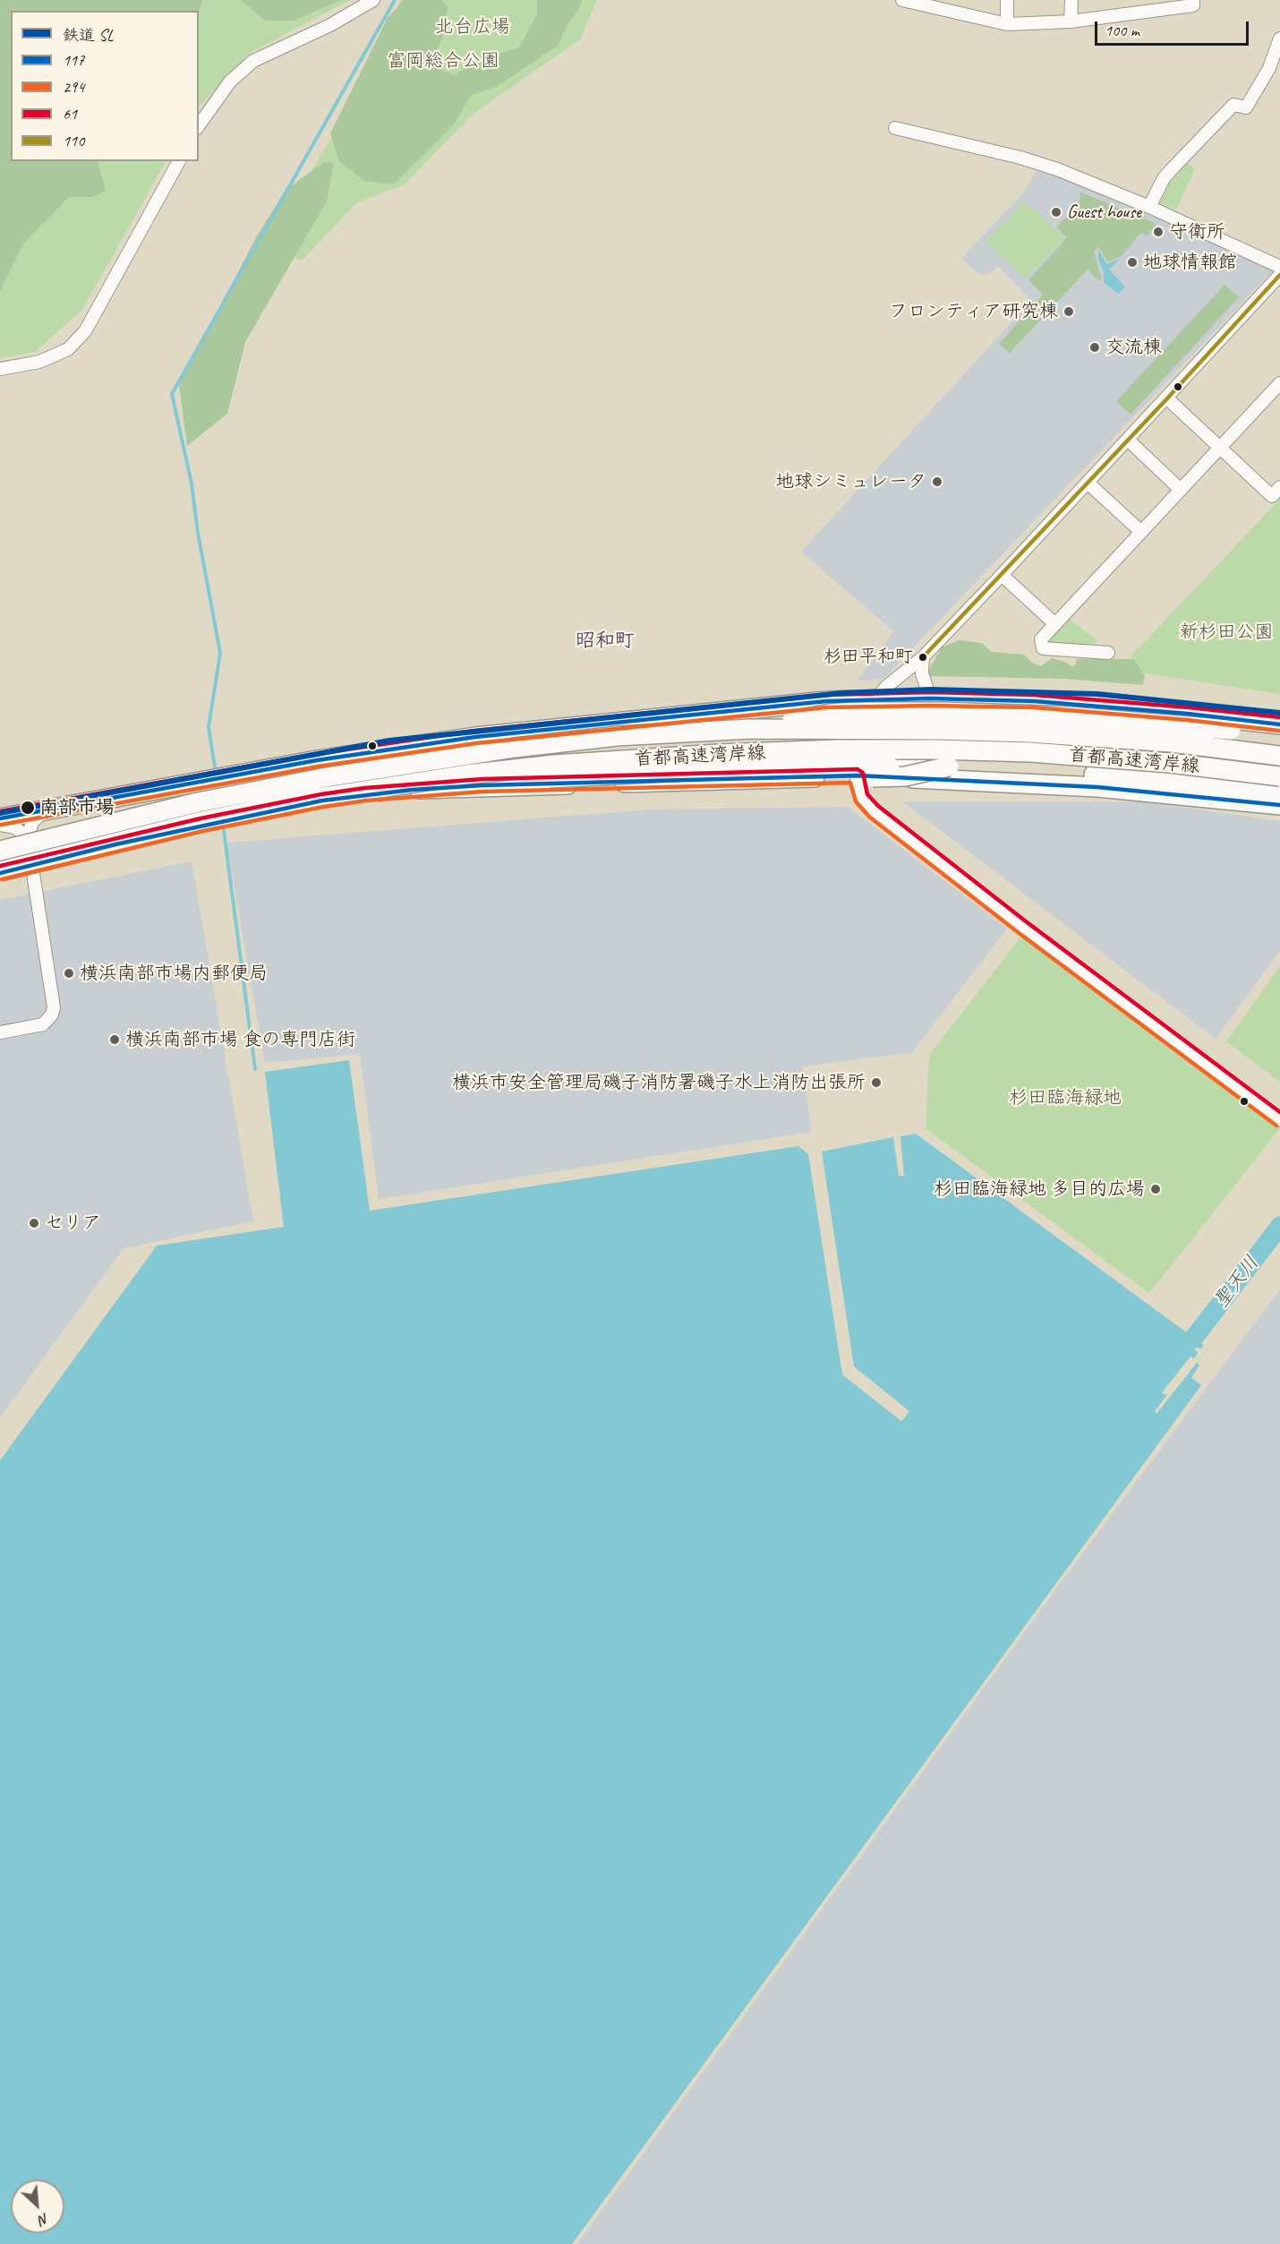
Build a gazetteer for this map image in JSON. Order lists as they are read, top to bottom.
{
  "streets": {
    "highway": ["首都高速湾岸線"]
  },
  "districts": ["昭和町"],
  "water": ["聖天川"],
  "parks": [
    "北台広場",
    "富岡総合公園",
    "新杉田公園",
    "杉田臨海緑地"
  ],
  "places": [
    "Guest house",
    "守衛所",
    "地球情報館",
    "フロンティア研究棟",
    "交流棟",
    "地球シミュレータ",
    "杉田平和町",
    "南部市場",
    "横浜南部市場内郵便局",
    "横浜南部市場 食の専門店街",
    "横浜市安全管理局磯子消防署磯子水上消防出張所",
    "杉田臨海緑地 多目的広場",
    "セリア"
  ],
  "lines": [
    "transit line 110",
    "rail line SL",
    "transit line 61",
    "transit line 117",
    "transit line 294"
  ],
  "legend": [
    "鉄道 SL",
    "117",
    "294",
    "61",
    "110"
  ],
  "scale_bar": "100 m",
  "north": "bottom right"
}
